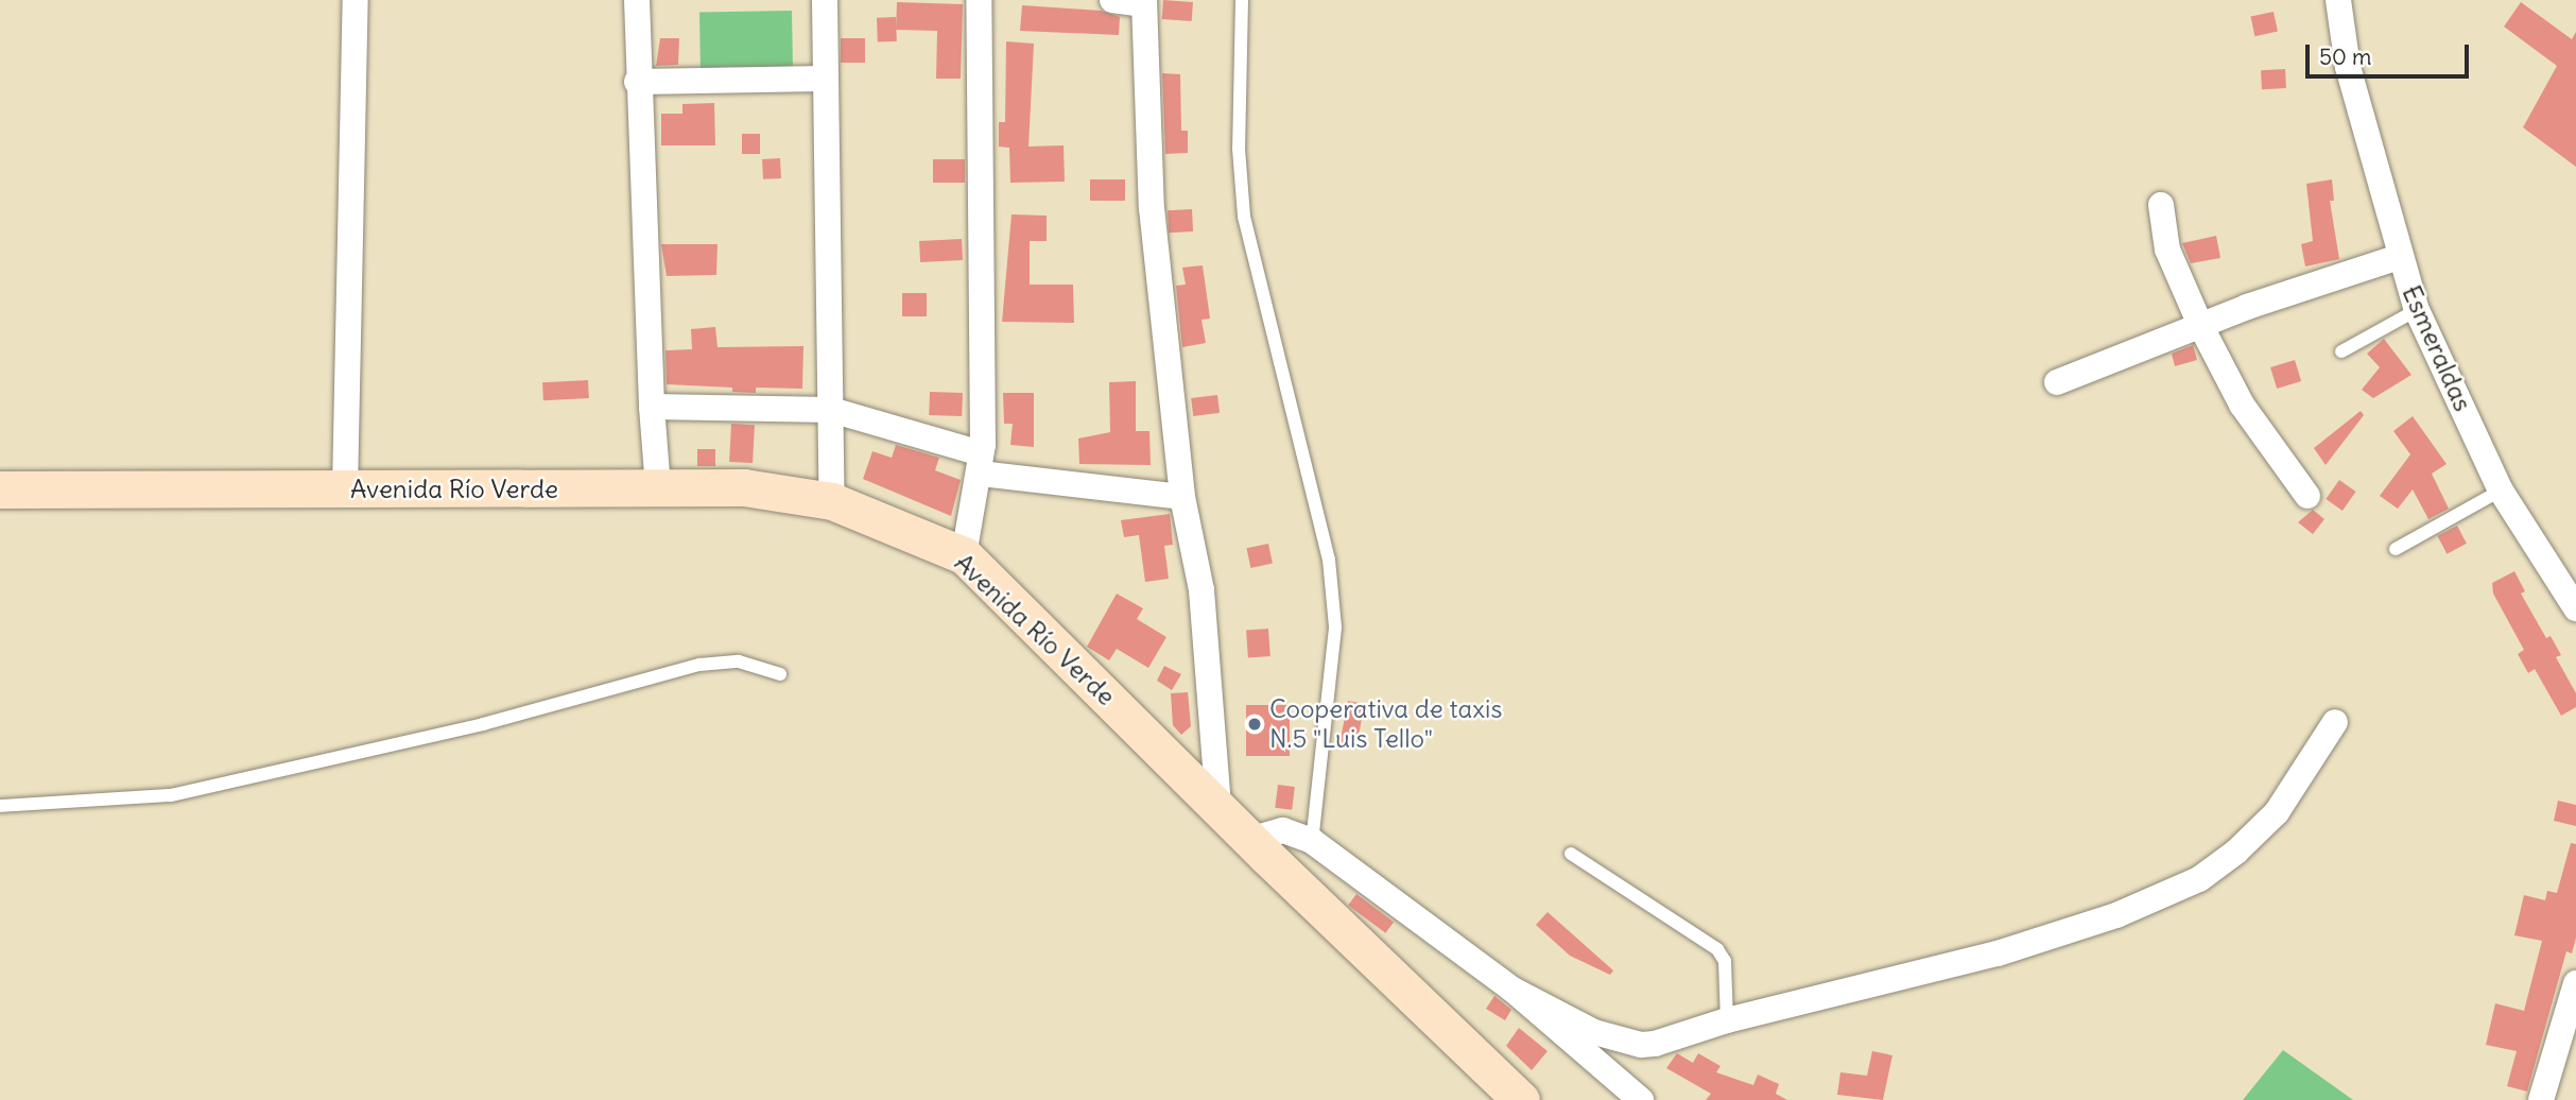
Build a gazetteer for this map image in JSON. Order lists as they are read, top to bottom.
{
  "streets": {
    "main road": ["Avenida Río Verde"],
    "street": ["Esmeraldas"]
  },
  "places": ["Cooperativa de taxis N.5 \"Luis Tello\""],
  "scale_bar": "50 m"
}
